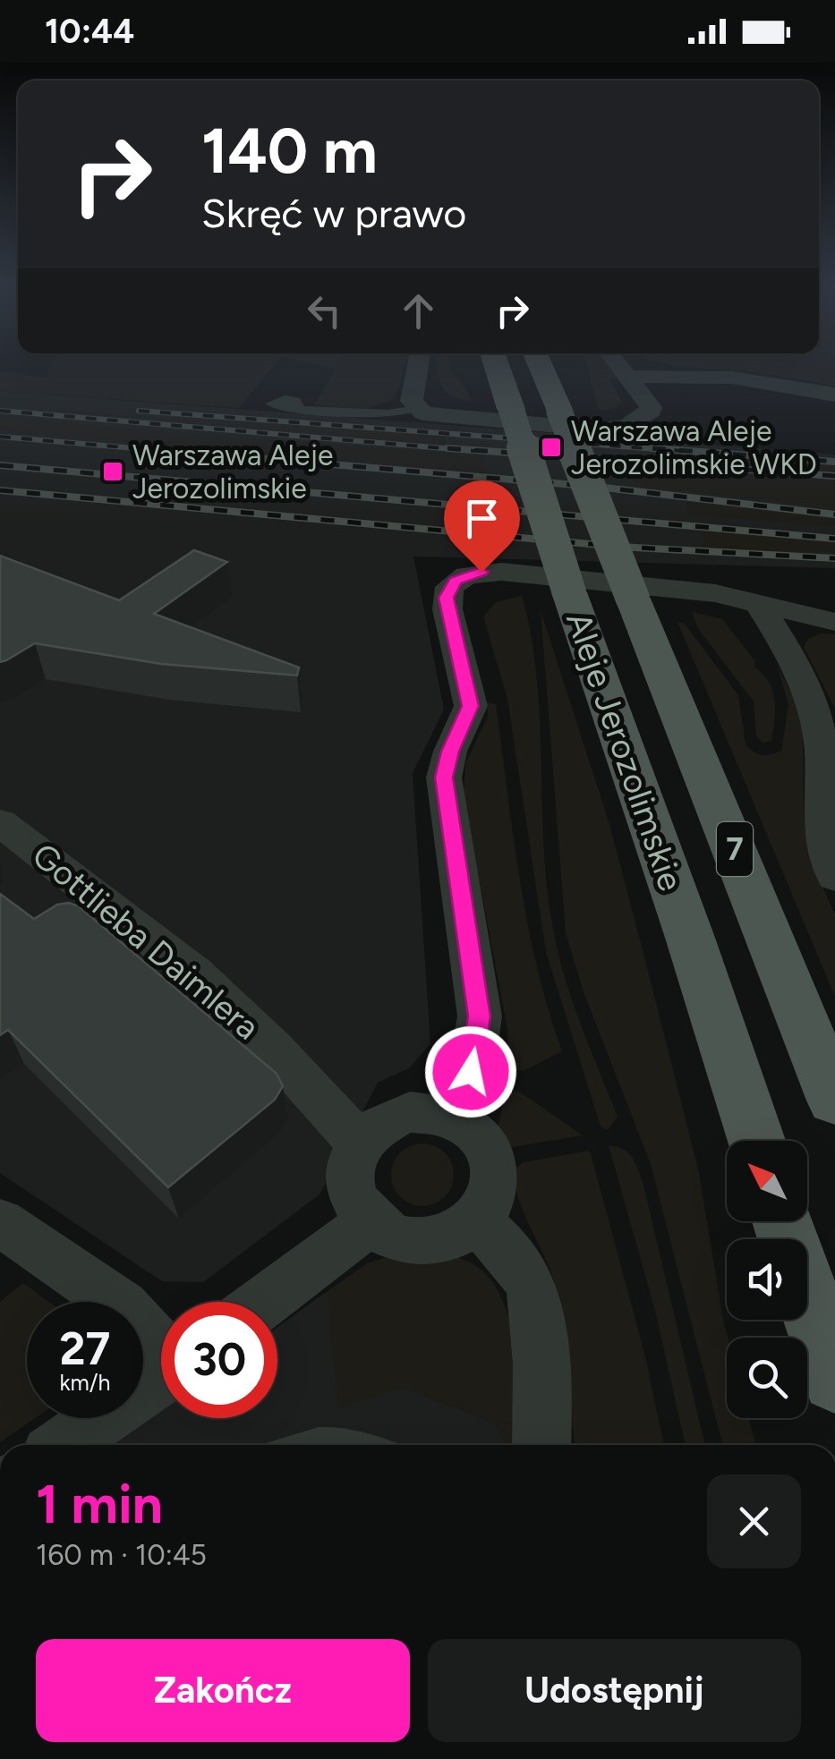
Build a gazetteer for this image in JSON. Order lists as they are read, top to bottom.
{
  "streets": {
    "main road": ["Aleje Jerozolimskie", "7"],
    "street": ["Gottlieba Daimlera"]
  },
  "places": {
    "transit": ["Warszawa Aleje Jerozolimskie WKD", "Warszawa Aleje Jerozolimskie"]
  },
  "north": "top left",
  "page": {
    "status": "10:44",
    "turn": ["140 m", "Skręć w prawo"],
    "speed": "27 km/h",
    "limit": "30",
    "heading": ["1 min", "160 m · 10:45"],
    "buttons": ["Zakończ", "Udostępnij"]
  }
}
